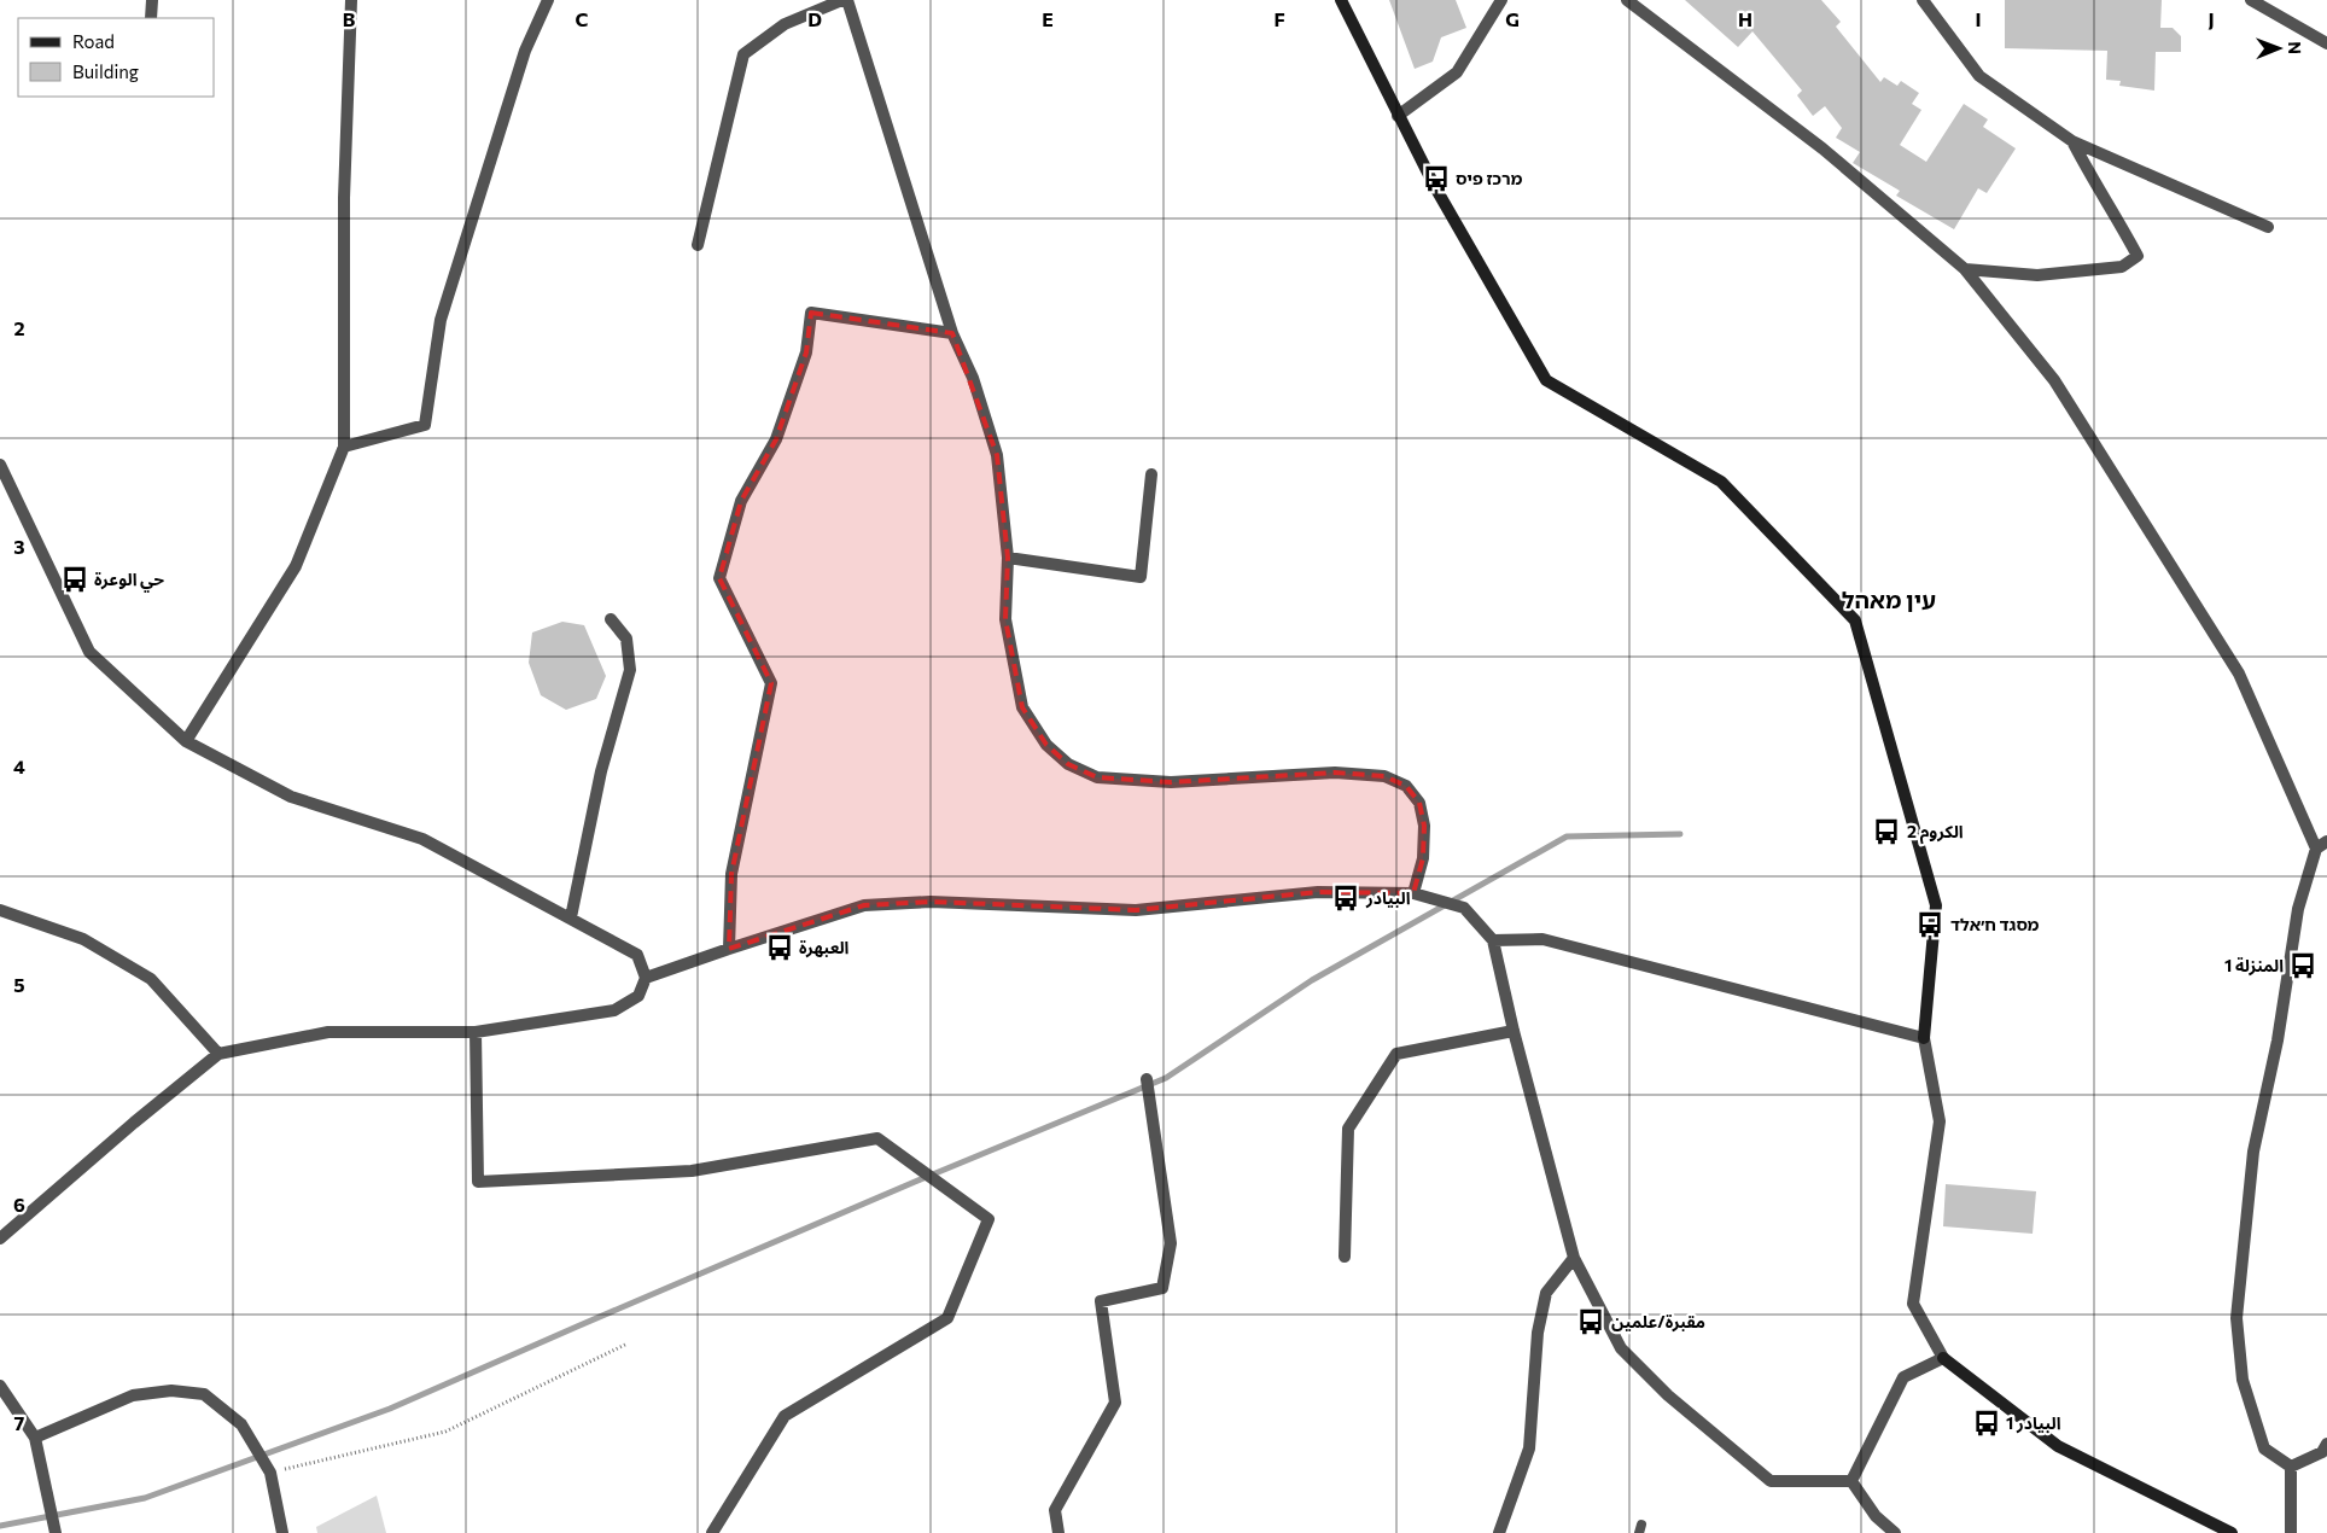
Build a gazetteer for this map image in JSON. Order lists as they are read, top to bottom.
{
  "districts": ["עין מאהל"],
  "places": {
    "bus stop": [
      "מרכז פיס",
      "حي الوعرة",
      "الكروم 2",
      "البيادر",
      "מסגד ח׳אלד",
      "العبهرة",
      "المنزلة 1",
      "مقبرة/علمين",
      "البيادر 1"
    ]
  },
  "legend": ["Road", "Building"],
  "north": "right",
  "grid": {
    "columns": [
      "B",
      "C",
      "D",
      "E",
      "F",
      "G",
      "H",
      "I",
      "J"
    ],
    "rows": [
      "2",
      "3",
      "4",
      "5",
      "6",
      "7"
    ]
  }
}
